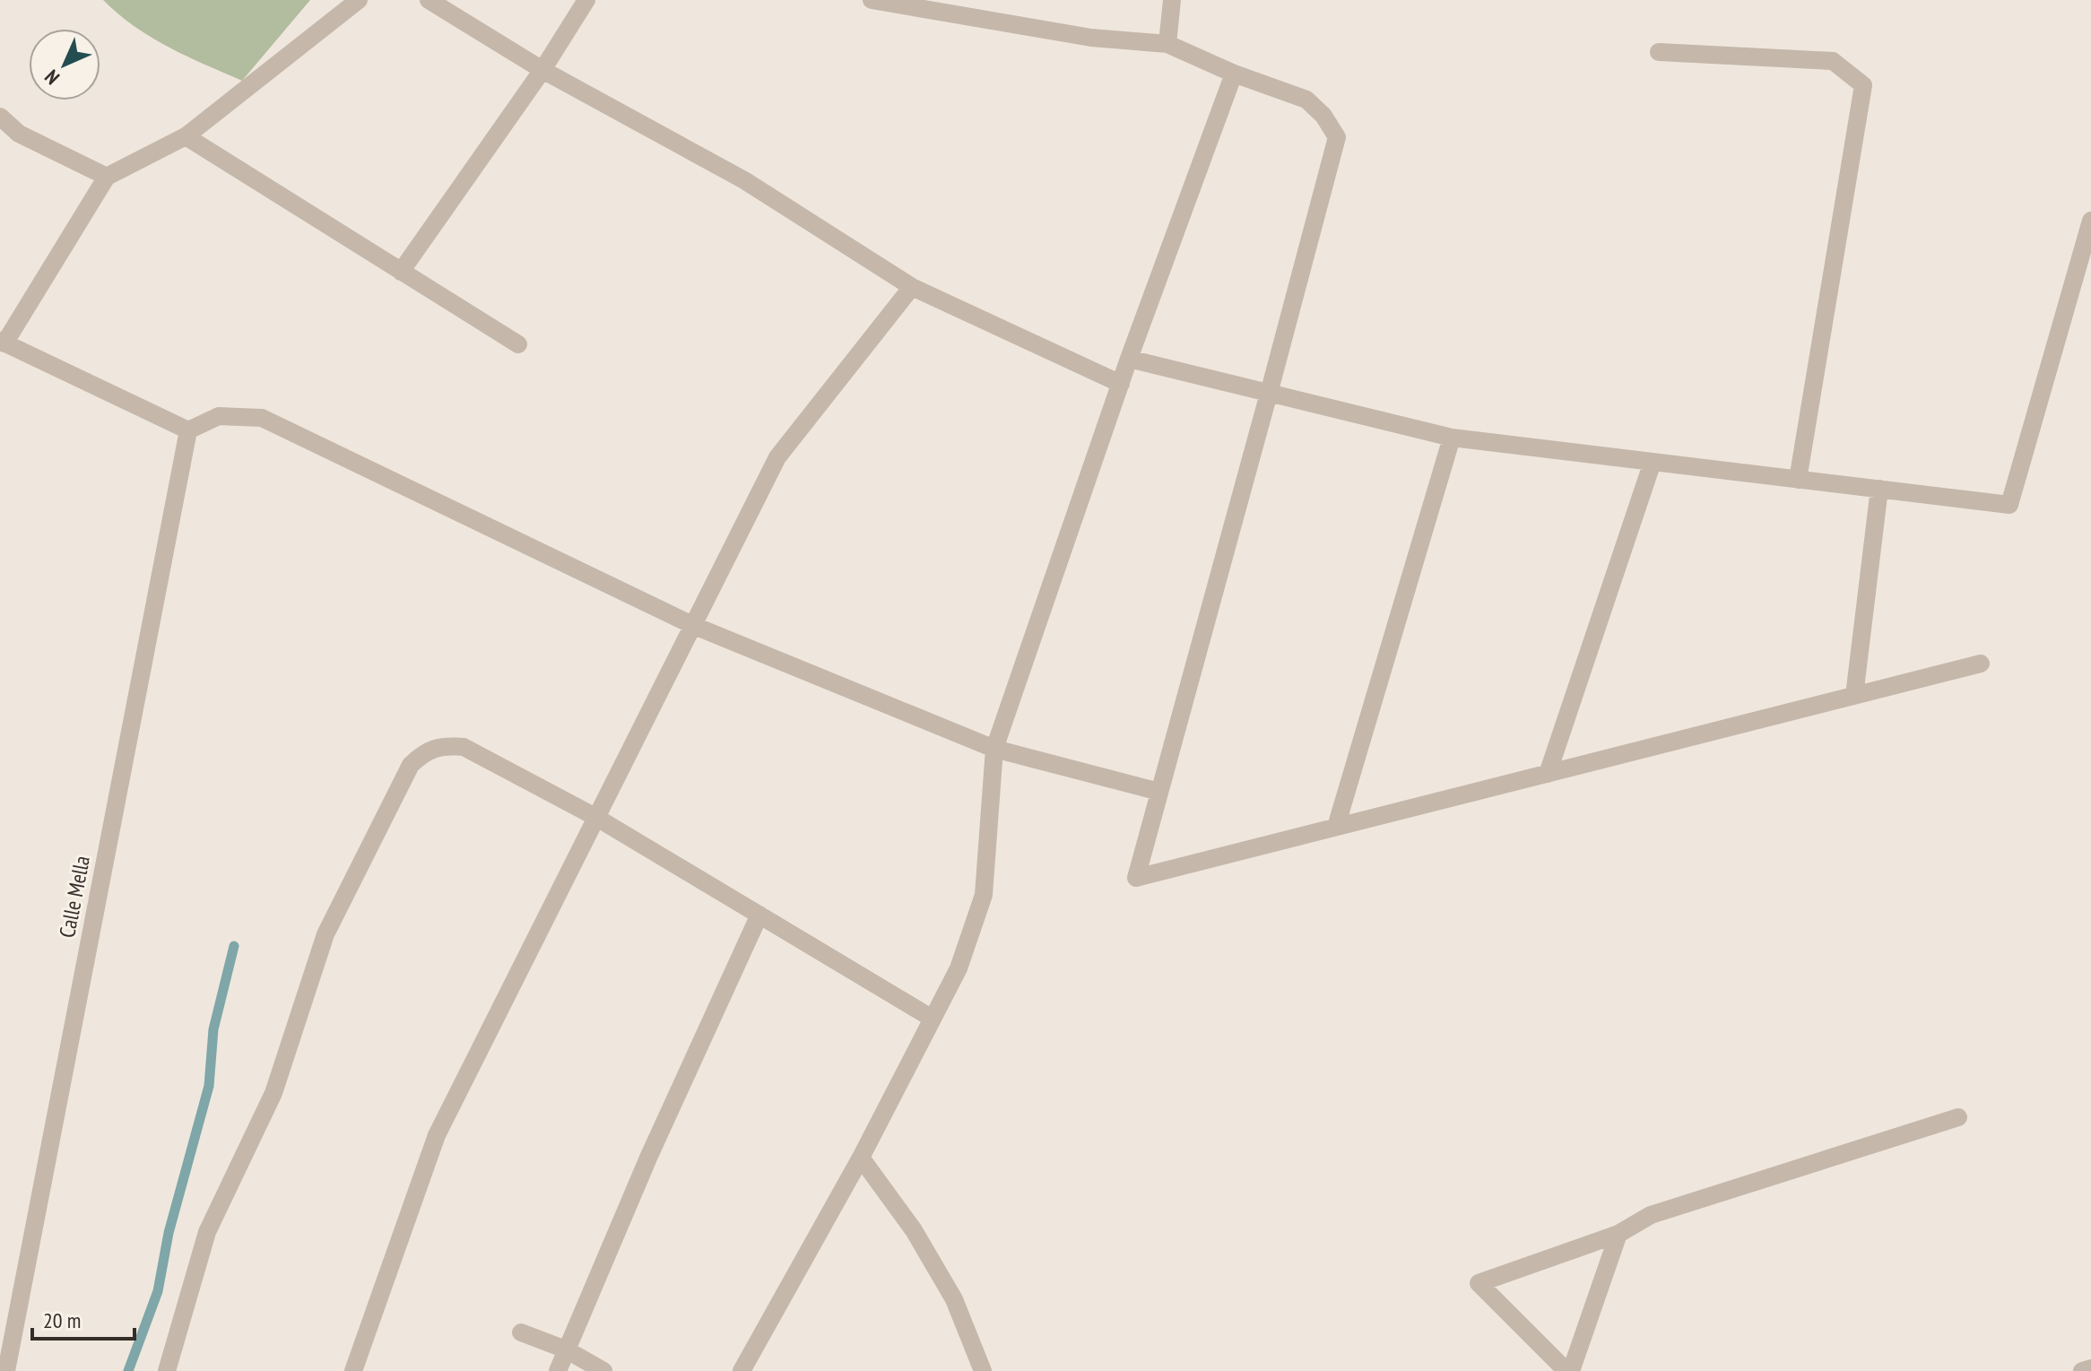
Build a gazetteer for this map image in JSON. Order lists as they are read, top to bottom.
{
  "streets": {
    "street": ["Calle Mella"]
  },
  "scale_bar": "20 m",
  "north": "bottom left"
}
